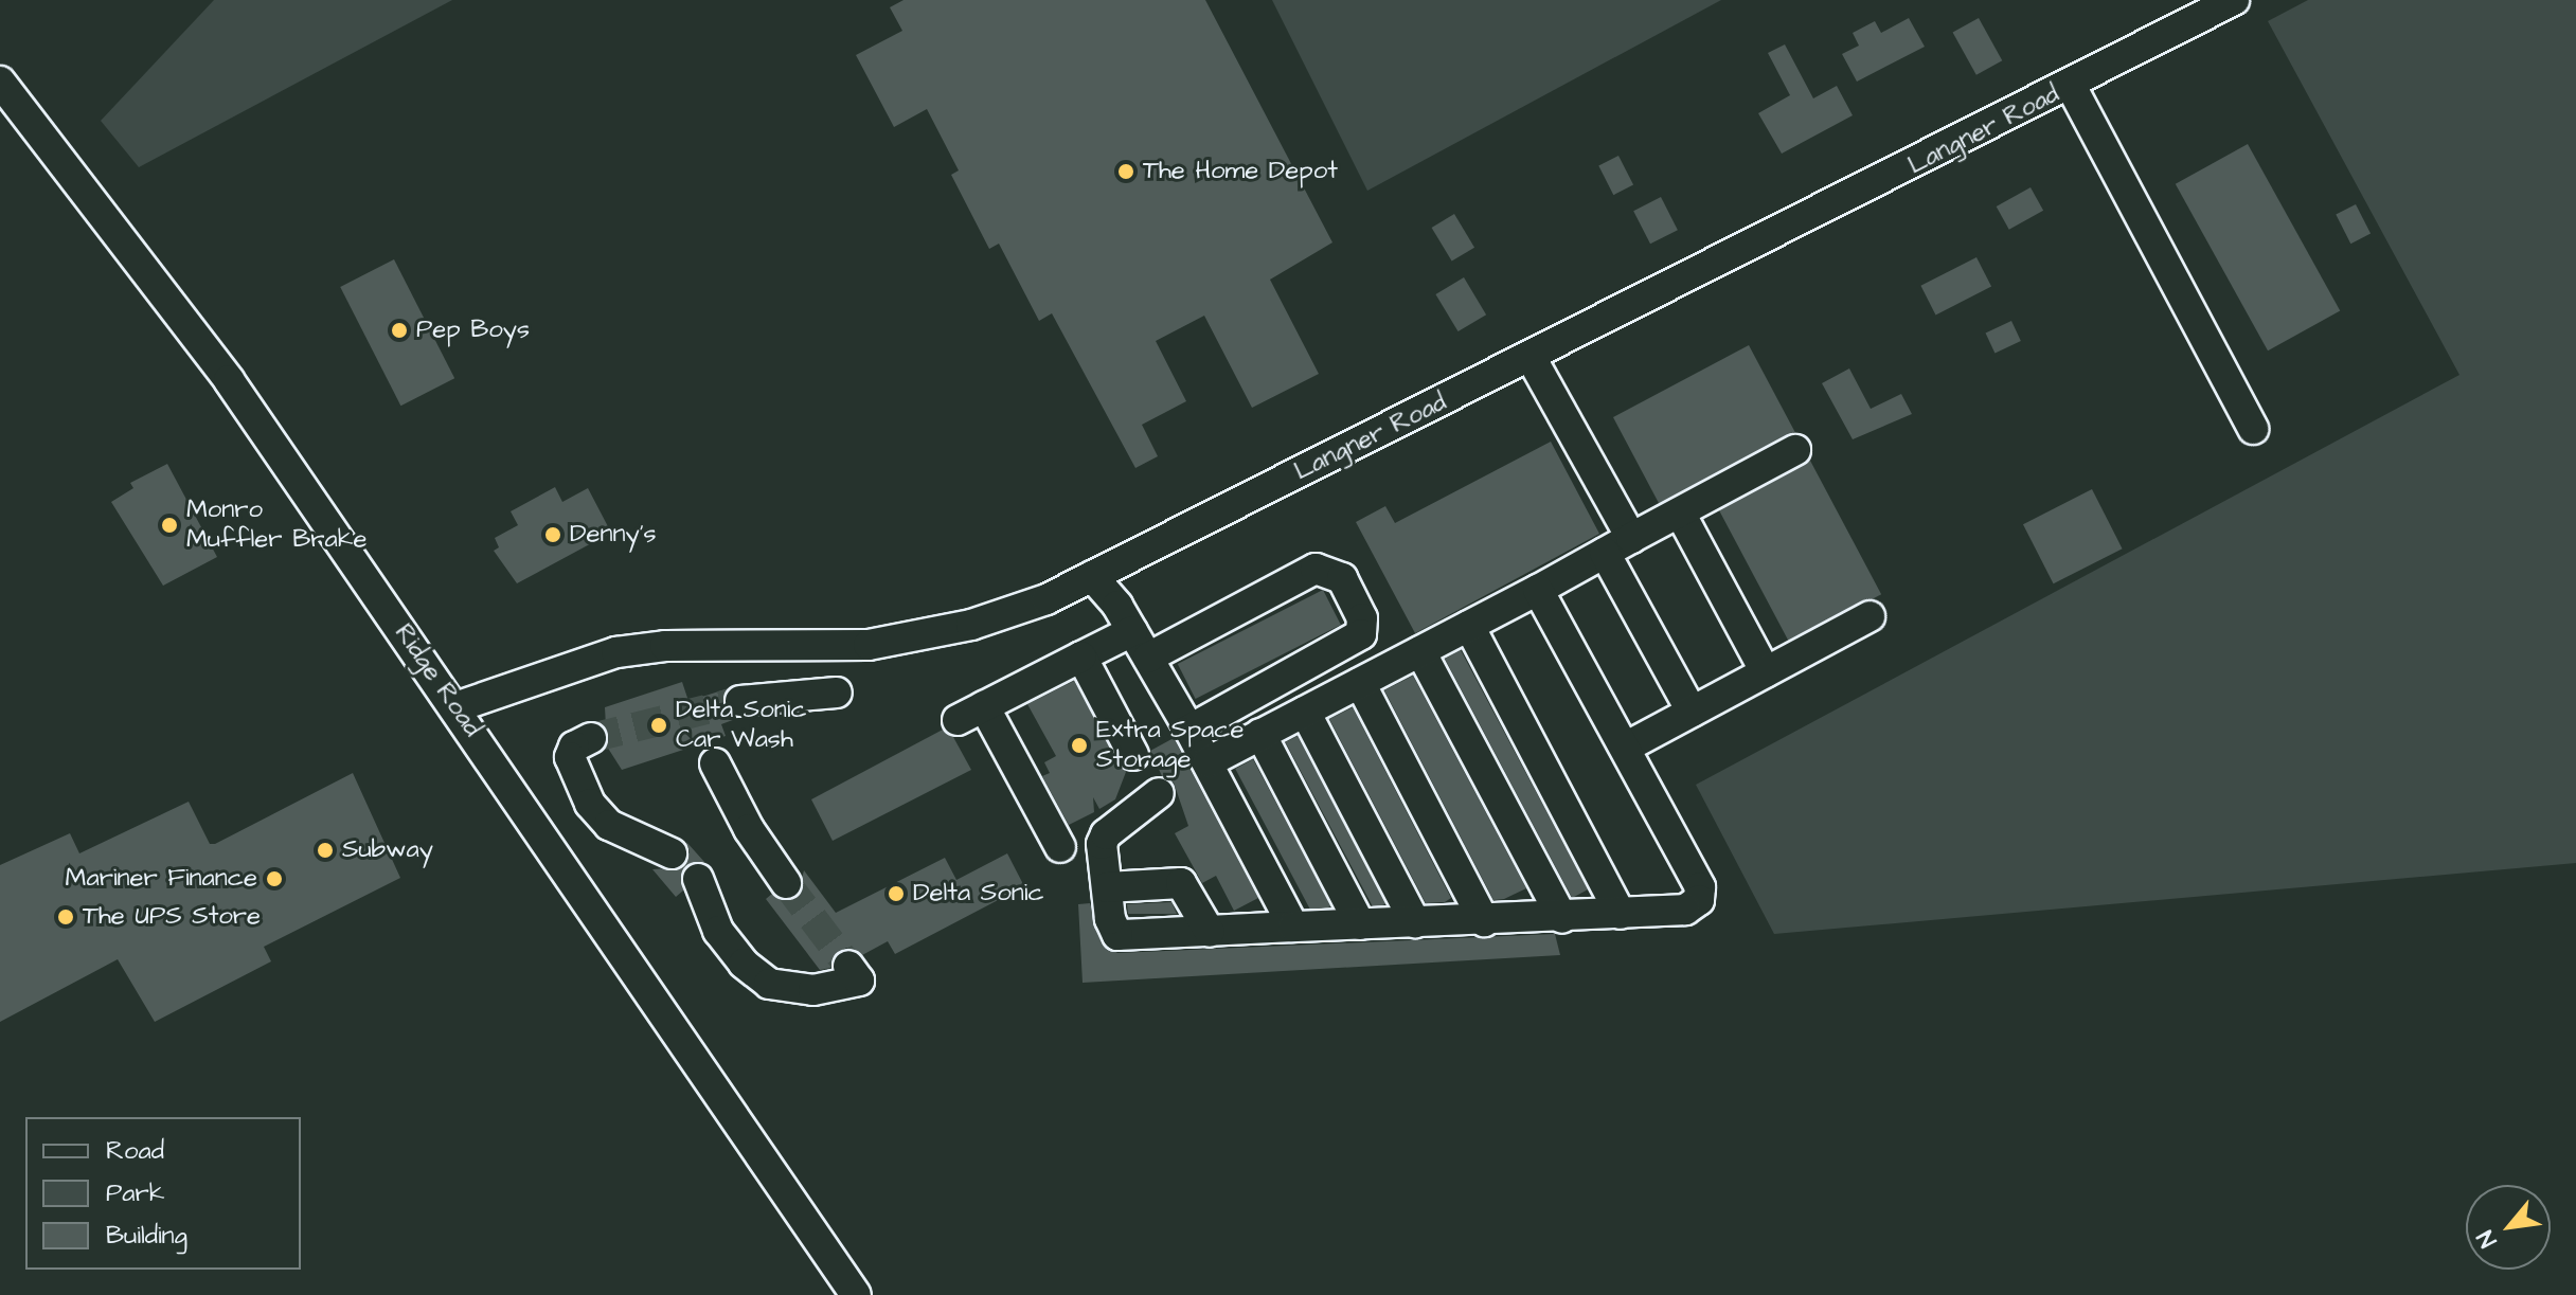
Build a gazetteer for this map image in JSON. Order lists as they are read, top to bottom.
{
  "streets": {
    "street": ["Langner Road", "Ridge Road"]
  },
  "crossings": [
    ["Langner Road", "Ridge Road"]
  ],
  "places": [
    "The Home Depot",
    "Pep Boys",
    "Monro Muffler Brake",
    "Denny's",
    "Delta Sonic Car Wash",
    "Extra Space Storage",
    "Subway",
    "Mariner Finance",
    "Delta Sonic",
    "The UPS Store"
  ],
  "legend": ["Road", "Park", "Building"],
  "north": "bottom left"
}
